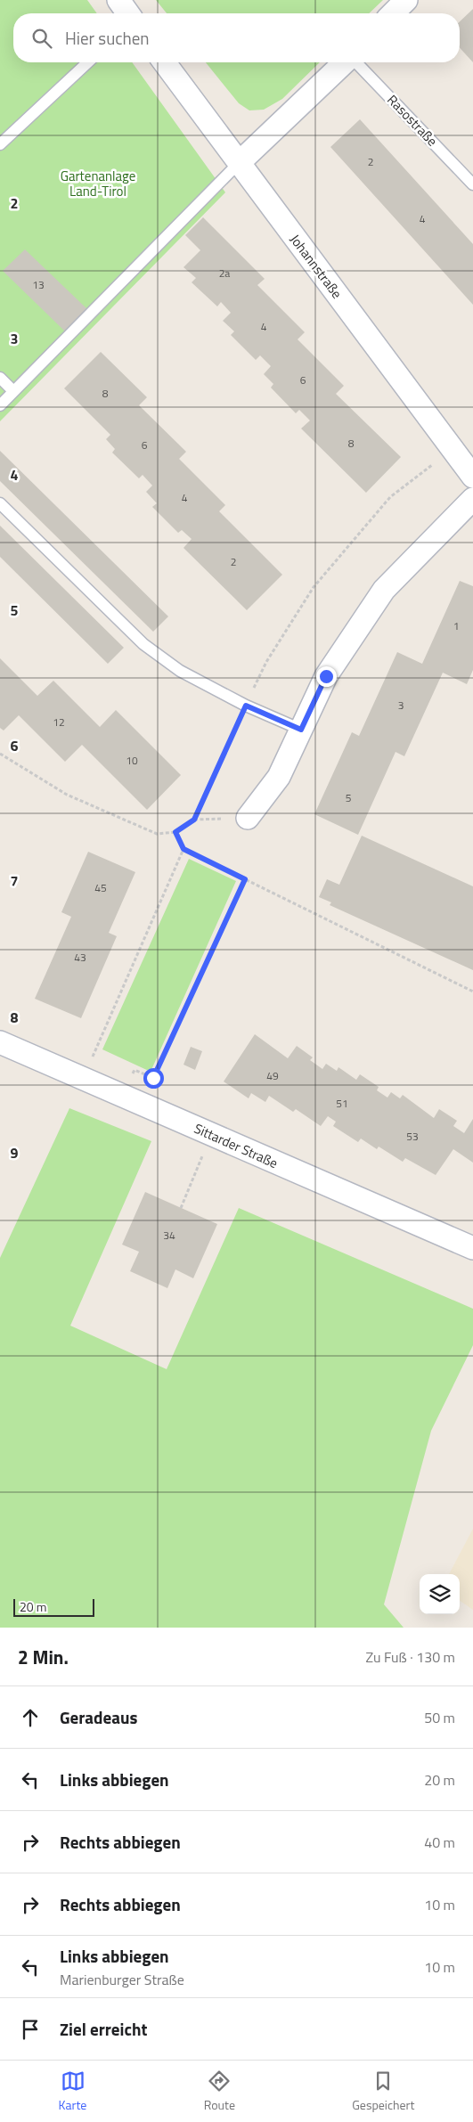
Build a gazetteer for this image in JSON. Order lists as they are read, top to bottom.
{
  "streets": {
    "street": ["Rasostraße", "Johannstraße", "Sittarder Straße"]
  },
  "crossings": [
    ["Rasostraße", "Johannstraße"]
  ],
  "parks": ["Gartenanlage Land-Tirol"],
  "house_numbers": [
    "2",
    "4",
    "2a",
    "13",
    "4",
    "6",
    "8",
    "8",
    "6",
    "4",
    "2",
    "1",
    "3",
    "12",
    "10",
    "5",
    "45",
    "43",
    "49",
    "51",
    "53",
    "34"
  ],
  "scale_bar": "20 m",
  "page": {
    "search": "Hier suchen",
    "scale": "20 m",
    "heading": ["2 Min.", "Zu Fuß · 130 m"],
    "list": [
      ["Geradeaus", "50 m"],
      ["Links abbiegen", "20 m"],
      ["Rechts abbiegen", "40 m"],
      ["Rechts abbiegen", "10 m"],
      ["Links abbiegen", "Marienburger Straße", "10 m"],
      "Ziel erreicht"
    ],
    "nav": ["Karte", "Route", "Gespeichert"]
  },
  "grid": {
    "rows": [
      "2",
      "3",
      "4",
      "5",
      "6",
      "7",
      "8",
      "9"
    ]
  }
}
